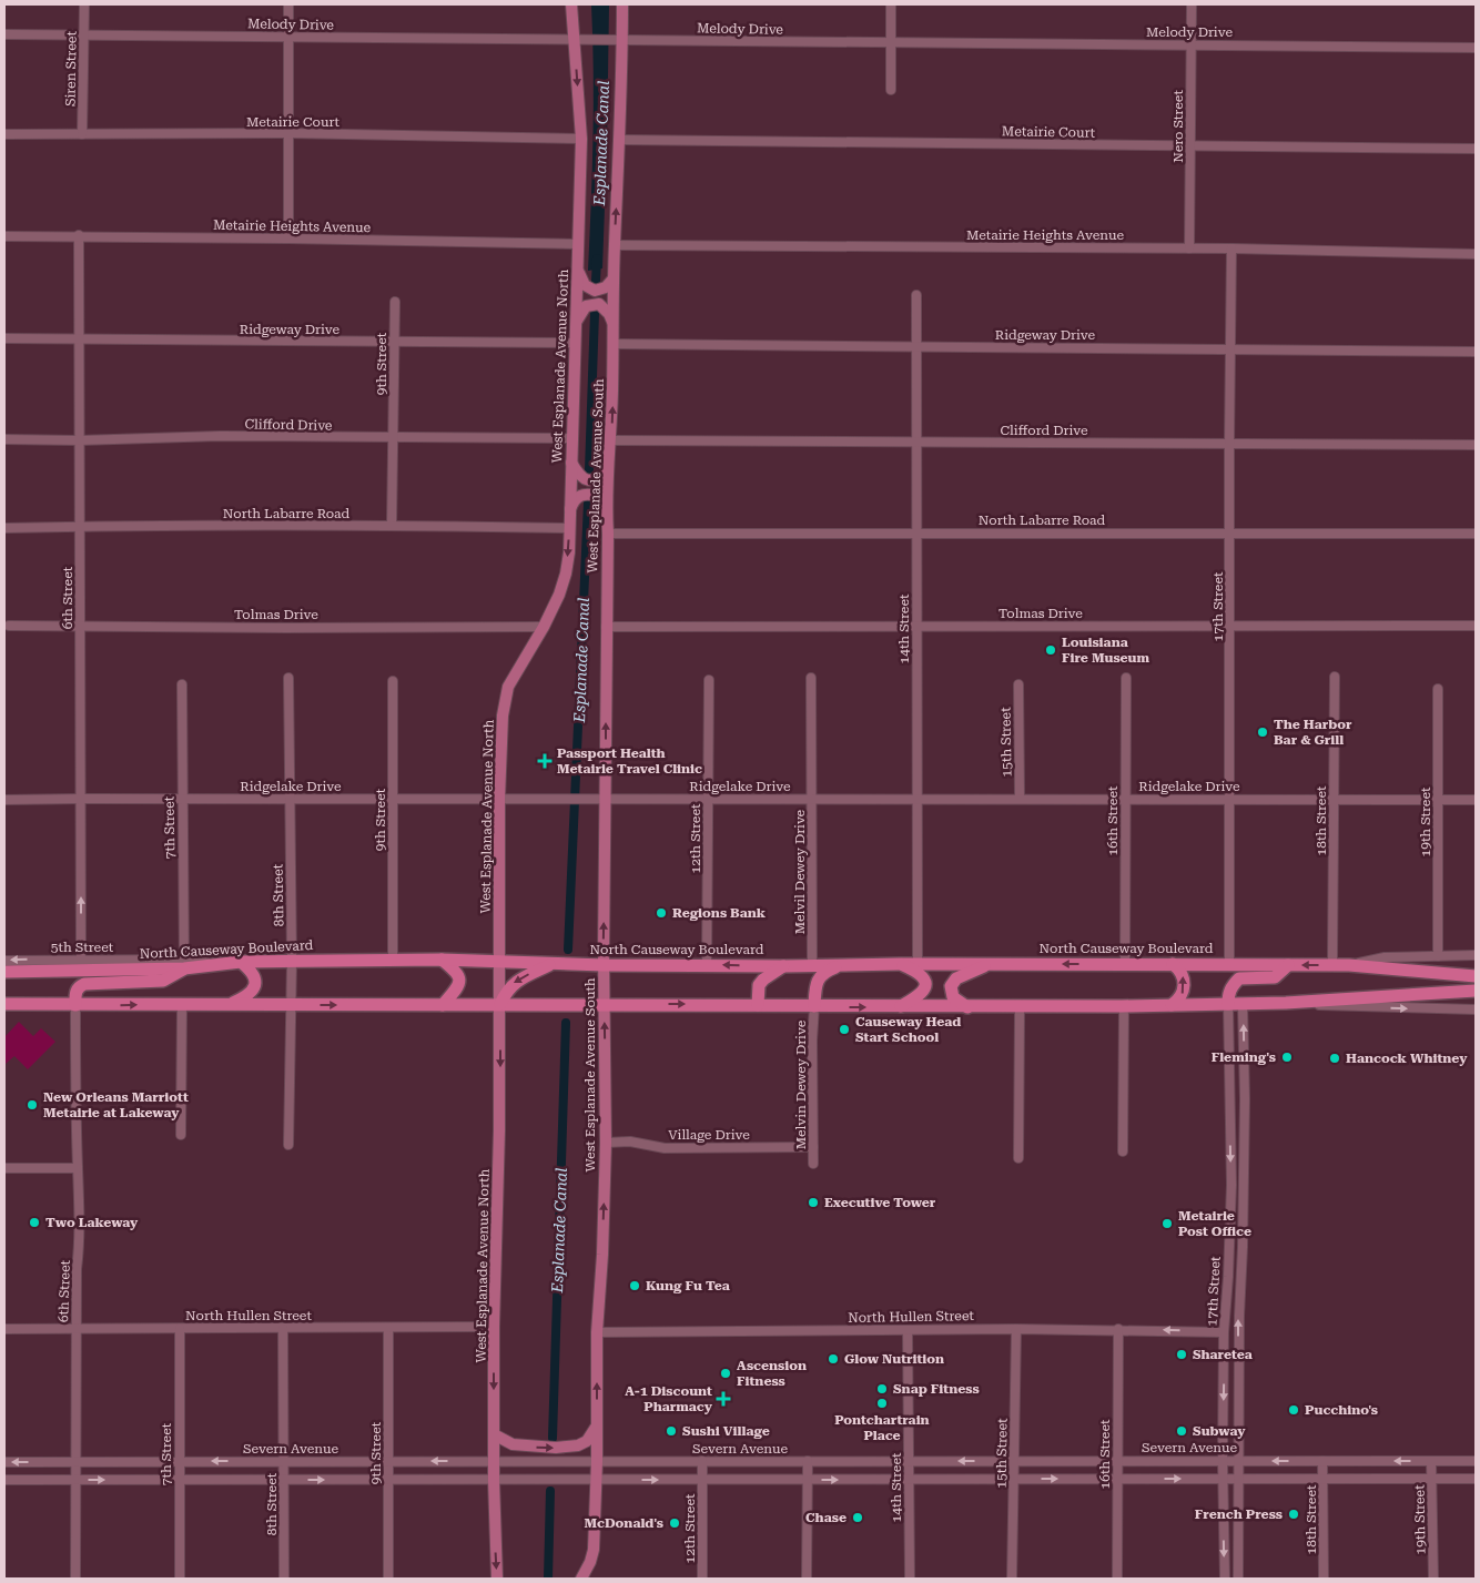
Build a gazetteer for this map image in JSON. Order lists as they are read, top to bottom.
{
  "streets": {
    "highway": ["North Causeway Boulevard"],
    "main road": ["West Esplanade Avenue North", "West Esplanade Avenue South"],
    "street": [
      "Melody Drive",
      "Siren Street",
      "Metairie Court",
      "Nero Street",
      "Metairie Heights Avenue",
      "Ridgeway Drive",
      "9th Street",
      "Clifford Drive",
      "North Labarre Road",
      "6th Street",
      "17th Street",
      "Tolmas Drive",
      "14th Street",
      "15th Street",
      "Ridgelake Drive",
      "16th Street",
      "18th Street",
      "19th Street",
      "7th Street",
      "12th Street",
      "Melvil Dewey Drive",
      "8th Street",
      "5th Street",
      "Melvin Dewey Drive",
      "Village Drive",
      "North Hullen Street",
      "Severn Avenue"
    ]
  },
  "crossings": [
    ["Melody Drive", "Siren Street"],
    ["Melody Drive", "Nero Street"],
    ["Melody Drive", "West Esplanade Avenue North"],
    ["Melody Drive", "West Esplanade Avenue South"],
    ["Siren Street", "Metairie Court"],
    ["Metairie Court", "Nero Street"],
    ["Metairie Court", "West Esplanade Avenue North"],
    ["Metairie Court", "West Esplanade Avenue South"],
    ["Nero Street", "Metairie Heights Avenue"],
    ["Metairie Heights Avenue", "West Esplanade Avenue North"],
    ["Metairie Heights Avenue", "West Esplanade Avenue South"],
    ["Metairie Heights Avenue", "6th Street"],
    ["Metairie Heights Avenue", "17th Street"],
    ["Ridgeway Drive", "9th Street"],
    ["Ridgeway Drive", "West Esplanade Avenue North"],
    ["Ridgeway Drive", "West Esplanade Avenue South"],
    ["Ridgeway Drive", "6th Street"],
    ["Ridgeway Drive", "17th Street"],
    ["Ridgeway Drive", "14th Street"],
    ["9th Street", "Clifford Drive"],
    ["9th Street", "North Labarre Road"],
    ["9th Street", "Ridgelake Drive"],
    ["9th Street", "North Causeway Boulevard"],
    ["9th Street", "North Hullen Street"],
    ["9th Street", "Severn Avenue"],
    ["West Esplanade Avenue North", "Clifford Drive"],
    ["West Esplanade Avenue North", "North Labarre Road"],
    ["West Esplanade Avenue North", "Tolmas Drive"],
    ["West Esplanade Avenue North", "Ridgelake Drive"],
    ["West Esplanade Avenue North", "North Causeway Boulevard"],
    ["West Esplanade Avenue North", "North Hullen Street"],
    ["West Esplanade Avenue North", "Severn Avenue"],
    ["Clifford Drive", "West Esplanade Avenue South"],
    ["Clifford Drive", "6th Street"],
    ["Clifford Drive", "17th Street"],
    ["Clifford Drive", "14th Street"],
    ["West Esplanade Avenue South", "North Labarre Road"],
    ["West Esplanade Avenue South", "Tolmas Drive"],
    ["West Esplanade Avenue South", "Ridgelake Drive"],
    ["West Esplanade Avenue South", "North Causeway Boulevard"],
    ["West Esplanade Avenue South", "Village Drive"],
    ["West Esplanade Avenue South", "North Hullen Street"],
    ["West Esplanade Avenue South", "Severn Avenue"],
    ["North Labarre Road", "6th Street"],
    ["North Labarre Road", "17th Street"],
    ["North Labarre Road", "14th Street"],
    ["6th Street", "Tolmas Drive"],
    ["6th Street", "Ridgelake Drive"],
    ["6th Street", "5th Street"],
    ["6th Street", "North Hullen Street"],
    ["6th Street", "Severn Avenue"],
    ["17th Street", "Tolmas Drive"],
    ["17th Street", "Ridgelake Drive"],
    ["17th Street", "North Causeway Boulevard"],
    ["17th Street", "North Hullen Street"],
    ["17th Street", "Severn Avenue"],
    ["Tolmas Drive", "14th Street"],
    ["14th Street", "Ridgelake Drive"],
    ["14th Street", "North Causeway Boulevard"],
    ["14th Street", "North Hullen Street"],
    ["14th Street", "Severn Avenue"],
    ["15th Street", "Ridgelake Drive"],
    ["15th Street", "North Hullen Street"],
    ["15th Street", "Severn Avenue"],
    ["Ridgelake Drive", "16th Street"],
    ["Ridgelake Drive", "18th Street"],
    ["Ridgelake Drive", "19th Street"],
    ["Ridgelake Drive", "7th Street"],
    ["Ridgelake Drive", "12th Street"],
    ["Ridgelake Drive", "Melvil Dewey Drive"],
    ["Ridgelake Drive", "8th Street"],
    ["16th Street", "North Causeway Boulevard"],
    ["16th Street", "North Hullen Street"],
    ["16th Street", "Severn Avenue"],
    ["18th Street", "North Causeway Boulevard"],
    ["18th Street", "Severn Avenue"],
    ["19th Street", "North Causeway Boulevard"],
    ["19th Street", "Severn Avenue"],
    ["7th Street", "5th Street"],
    ["7th Street", "North Causeway Boulevard"],
    ["7th Street", "North Hullen Street"],
    ["7th Street", "Severn Avenue"],
    ["12th Street", "North Causeway Boulevard"],
    ["12th Street", "Severn Avenue"],
    ["Melvil Dewey Drive", "North Causeway Boulevard"],
    ["8th Street", "North Causeway Boulevard"],
    ["8th Street", "North Hullen Street"],
    ["8th Street", "Severn Avenue"],
    ["5th Street", "North Causeway Boulevard"],
    ["Melvin Dewey Drive", "Village Drive"]
  ],
  "one_way": ["West Esplanade Avenue North", "West Esplanade Avenue South", "5th Street"],
  "water": ["Esplanade Canal"],
  "places": {
    "other": [
      "Louisiana Fire Museum",
      "The Harbor Bar & Grill",
      "Regions Bank",
      "Causeway Head Start School",
      "Fleming's",
      "Hancock Whitney",
      "New Orleans Marriott Metairie at Lakeway",
      "Executive Tower",
      "Two Lakeway",
      "Metairie Post Office",
      "Kung Fu Tea",
      "Sharetea",
      "Glow Nutrition",
      "Ascension Fitness",
      "Snap Fitness",
      "Pontchartrain Place",
      "Pucchino's",
      "Sushi Village",
      "Subway",
      "French Press",
      "Chase",
      "McDonald's"
    ],
    "health": ["Passport Health Metairie Travel Clinic", "A-1 Discount Pharmacy"]
  }
}
